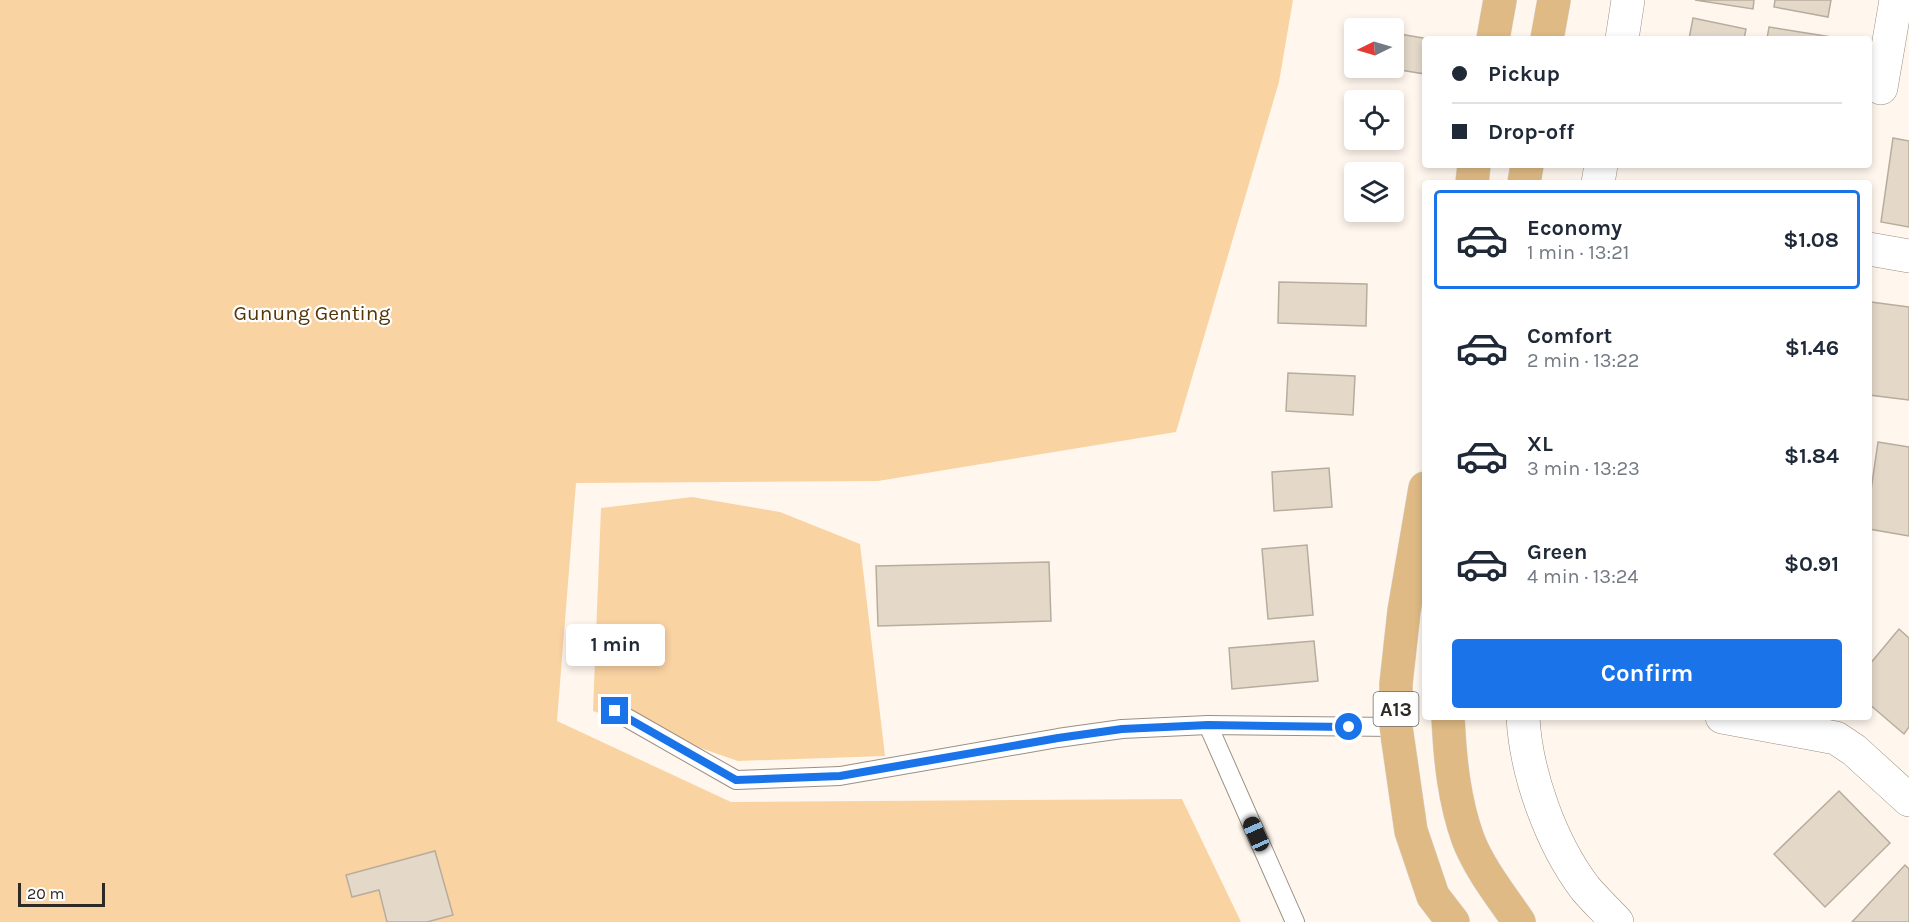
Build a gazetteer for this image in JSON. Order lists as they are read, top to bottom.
{
  "streets": {
    "main road": ["A13"]
  },
  "parks": ["Gunung Genting"],
  "scale_bar": "20 m",
  "north": "left",
  "page": {
    "banner": ["Pickup", "Drop-off"],
    "list": [
      {
        "name": "Economy",
        "note": "1 min · 13:21",
        "value": "$1.08"
      },
      {
        "name": "Comfort",
        "note": "2 min · 13:22",
        "value": "$1.46"
      },
      {
        "name": "XL",
        "note": "3 min · 13:23",
        "value": "$1.84"
      },
      {
        "name": "Green",
        "note": "4 min · 13:24",
        "value": "$0.91"
      }
    ],
    "bubble": "1 min",
    "buttons": "Confirm",
    "scale": "20 m"
  }
}
